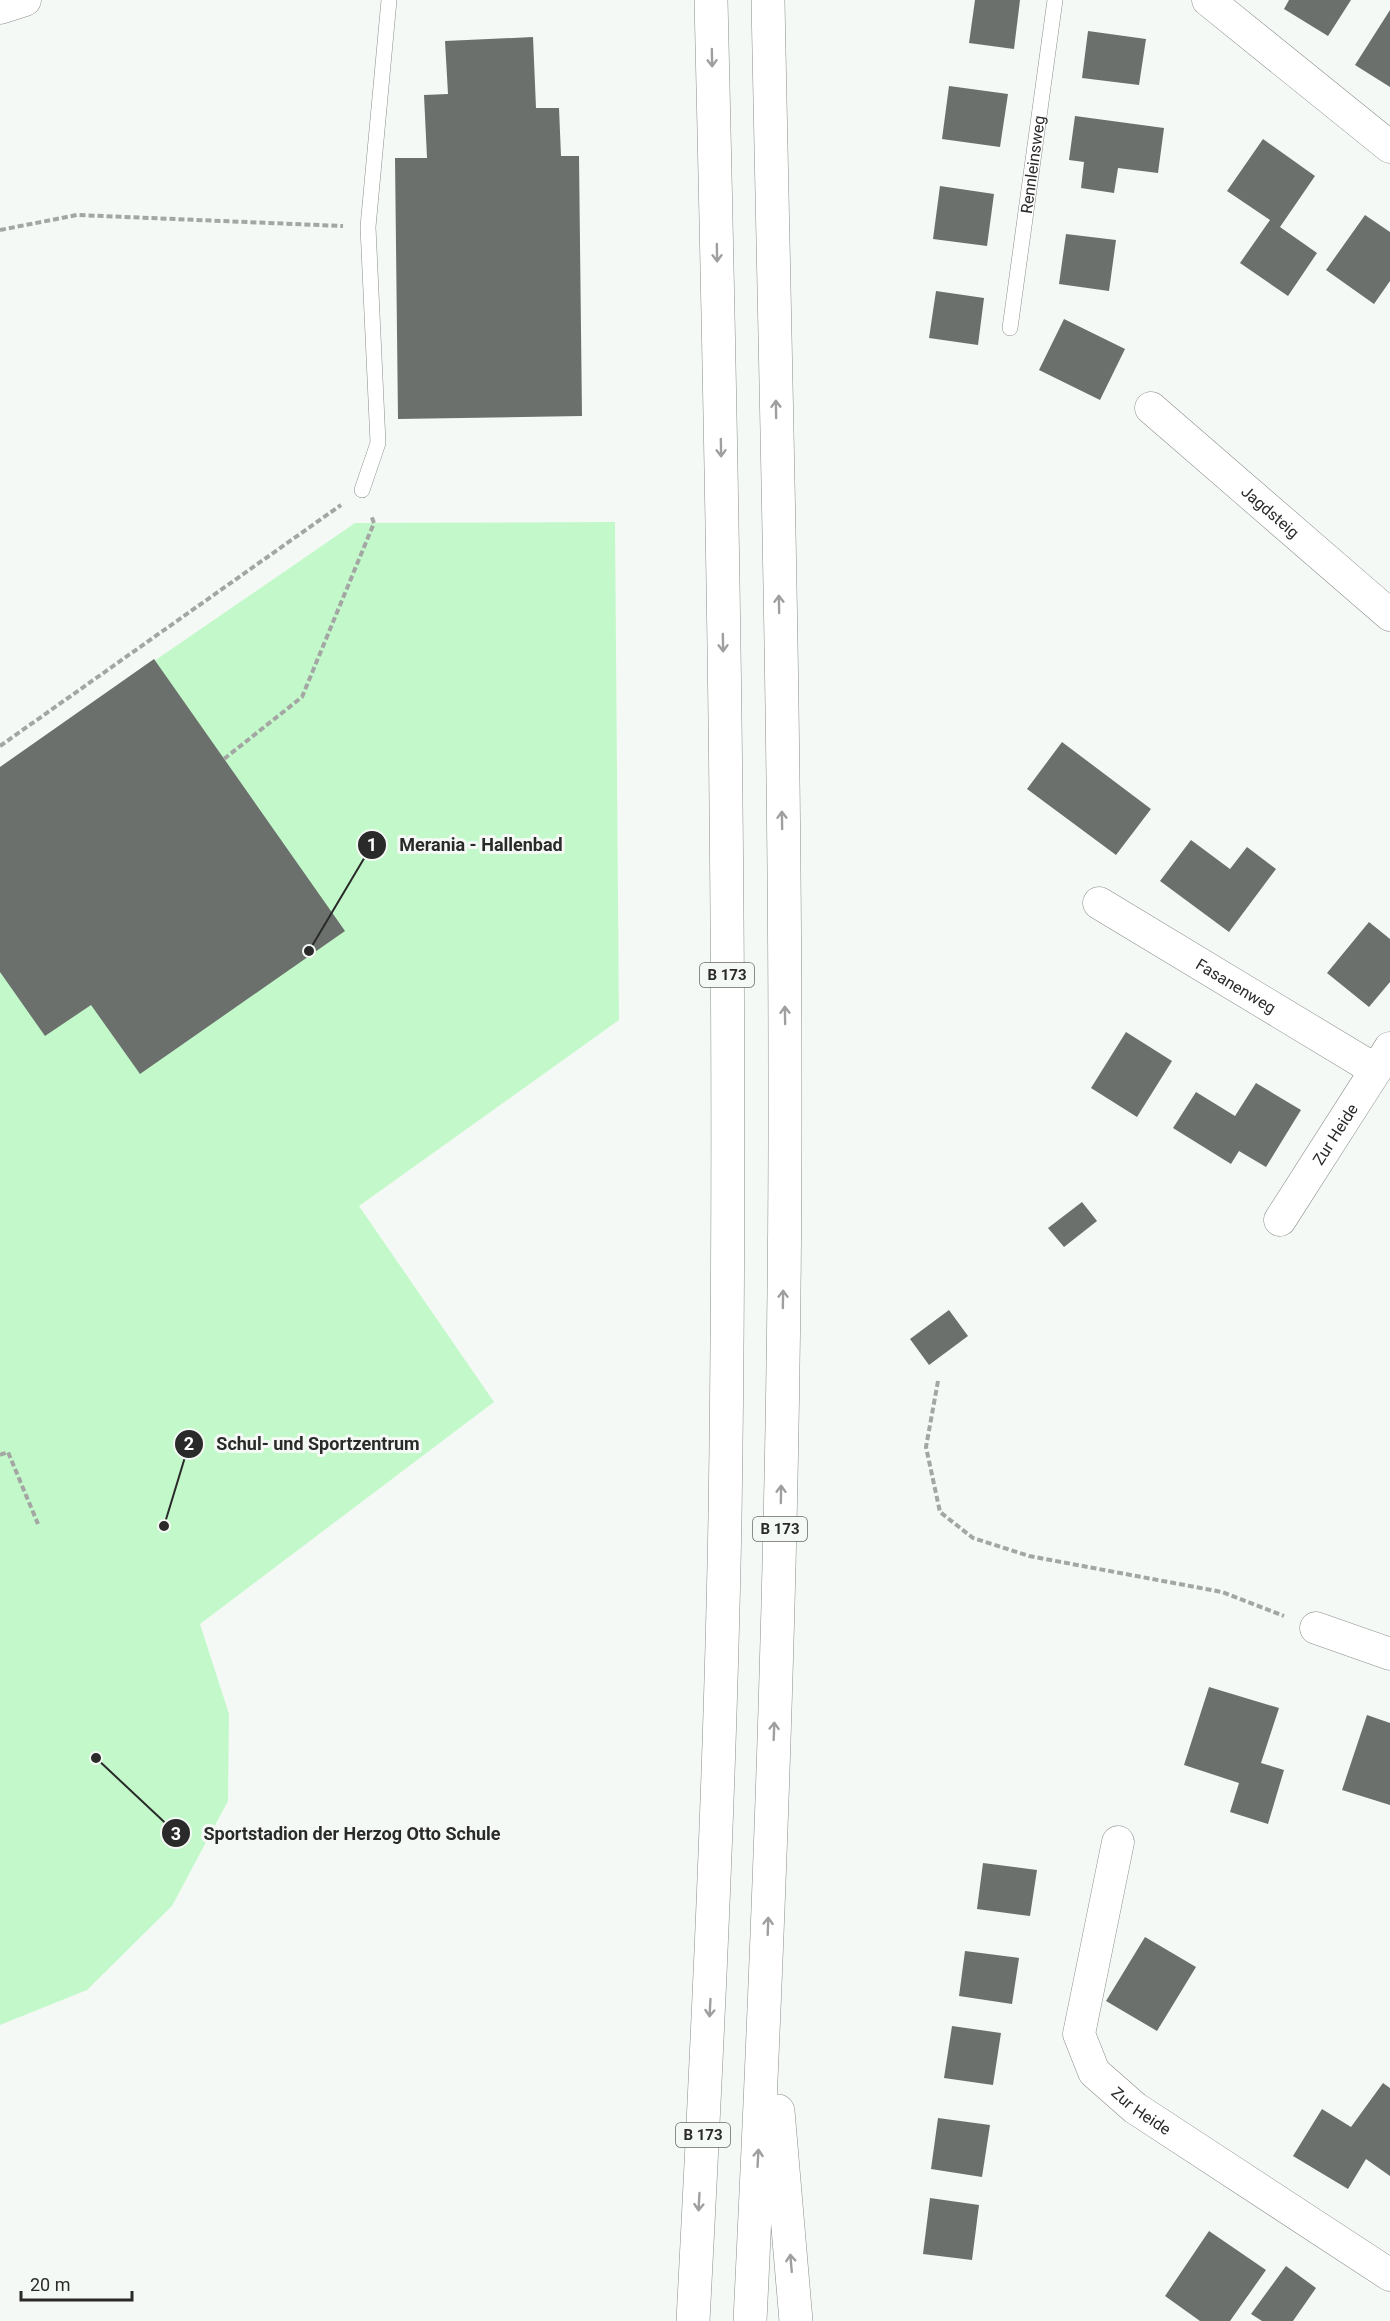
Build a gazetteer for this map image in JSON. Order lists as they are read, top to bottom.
{
  "streets": {
    "highway": ["B 173"],
    "street": ["Jagdsteig", "Fasanenweg", "Zur Heide"],
    "lane": ["Rennleinsweg"]
  },
  "crossings": [
    ["Fasanenweg", "Zur Heide"]
  ],
  "places": ["Merania - Hallenbad", "Schul- und Sportzentrum", "Sportstadion der Herzog Otto Schule"],
  "scale_bar": "20 m"
}
